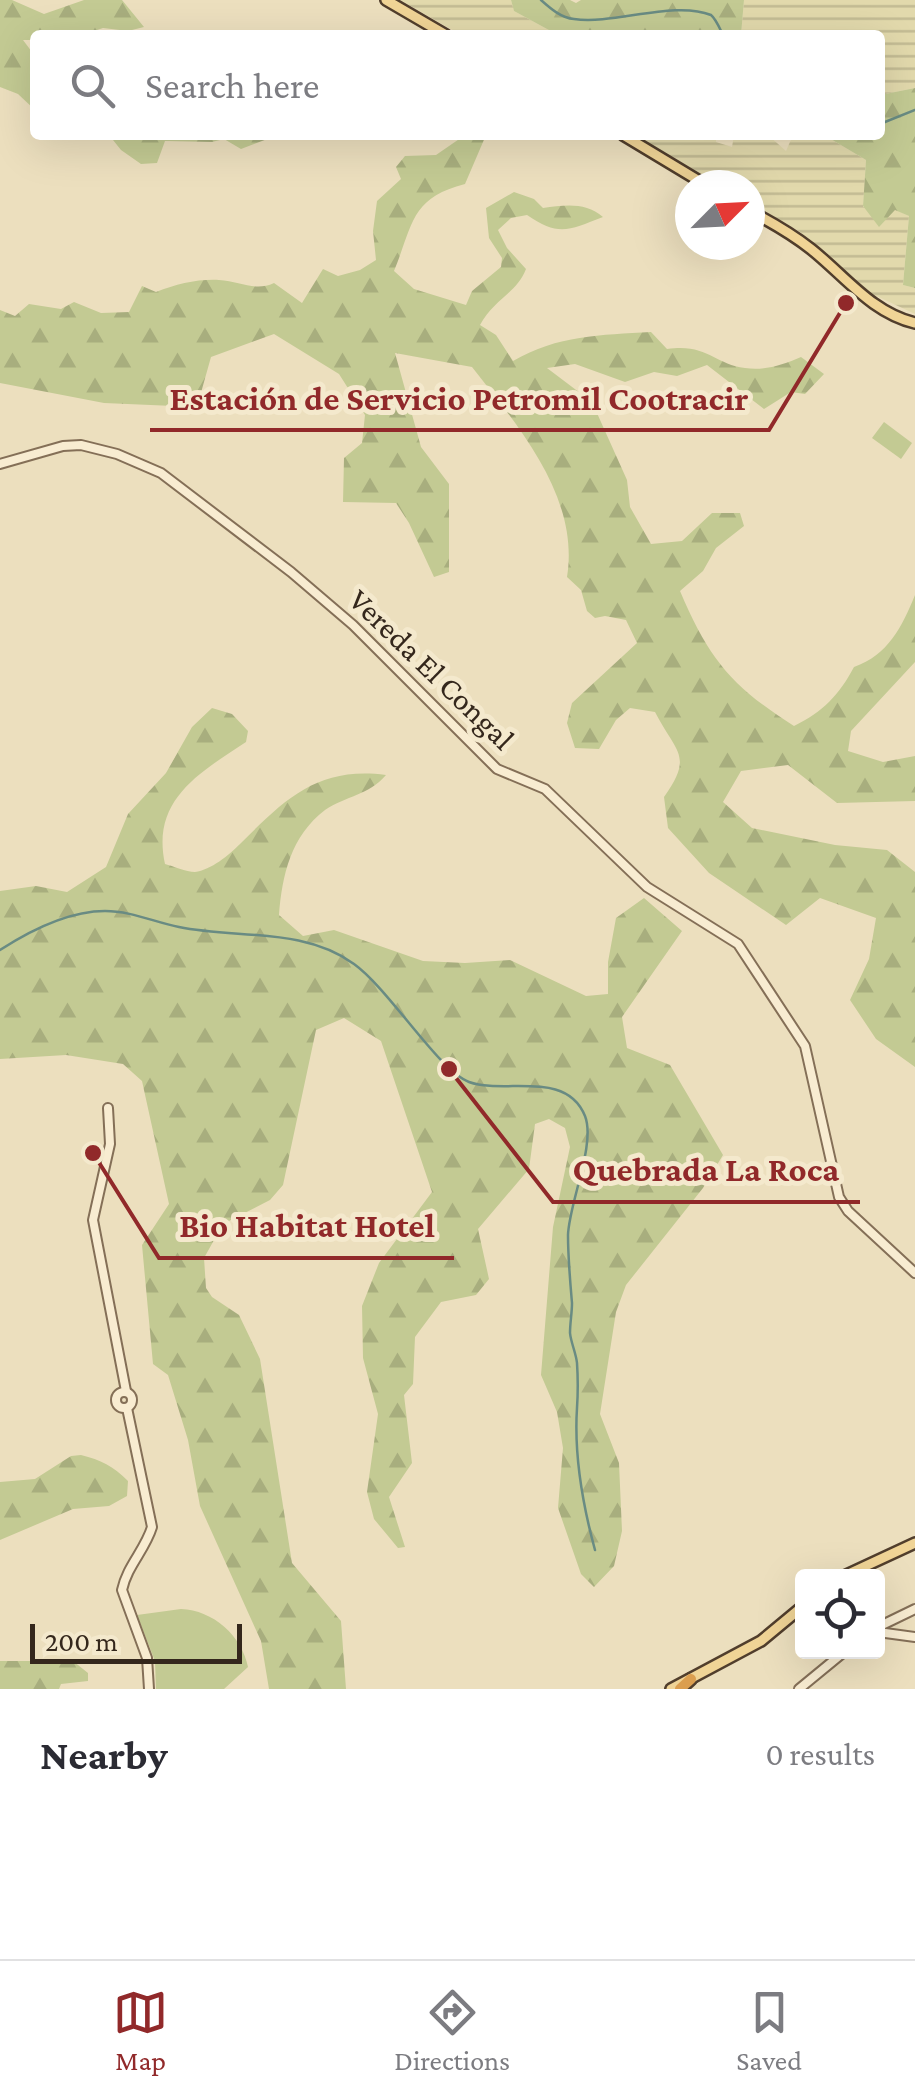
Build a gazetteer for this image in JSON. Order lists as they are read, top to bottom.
{
  "streets": {
    "street": ["Vereda El Congal"]
  },
  "places": ["Estación de Servicio Petromil Cootracir", "Quebrada La Roca", "Bio Habitat Hotel"],
  "scale_bar": "200 m",
  "north": "top right",
  "page": {
    "search": "Search here",
    "scale": "200 m",
    "heading": ["Nearby", "0 results"],
    "nav": ["Map", "Directions", "Saved"]
  }
}
